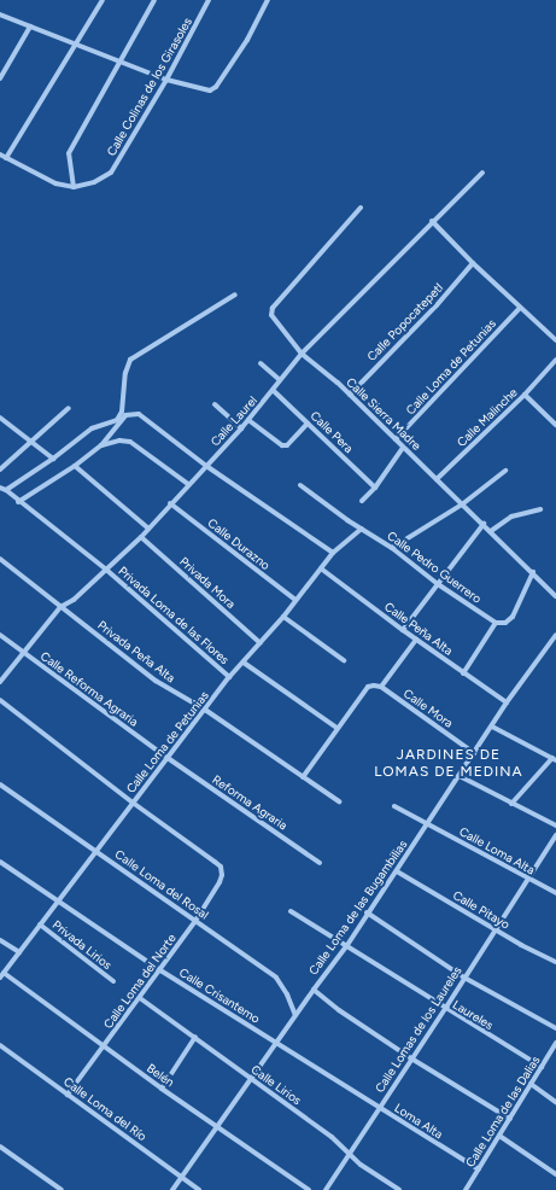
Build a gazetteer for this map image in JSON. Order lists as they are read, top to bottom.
{
  "streets": {
    "street": [
      "Calle Colinas de los Girasoles",
      "Calle Popocatepetl",
      "Calle Loma de Petunias",
      "Calle Sierra Madre",
      "Calle Malinche",
      "Calle Laurel",
      "Calle Pera",
      "Calle Durazno",
      "Calle Pedro Guerrero",
      "Privada Mora",
      "Privada Loma de las Flores",
      "Calle Peña Alta",
      "Privada Peña Alta",
      "Calle Reforma Agraria",
      "Calle Mora",
      "Reforma Agraria",
      "Calle Loma Alta",
      "Calle Loma del Rosal",
      "Calle Loma de las Bugambilias",
      "Calle Pitayo",
      "Privada Lirios",
      "Calle Loma del Norte",
      "Calle Crisantemo",
      "Laureles",
      "Calle Lomas de los Laureles",
      "Belén",
      "Calle Lirios",
      "Calle Loma del Río",
      "Calle Loma de las Dalias",
      "Loma Alta"
    ]
  },
  "crossings": [
    ["Calle Popocatepetl", "Calle Sierra Madre"],
    ["Calle Loma de Petunias", "Calle Sierra Madre"],
    ["Calle Loma de Petunias", "Calle Durazno"],
    ["Calle Loma de Petunias", "Calle Pedro Guerrero"],
    ["Calle Loma de Petunias", "Privada Mora"],
    ["Calle Loma de Petunias", "Privada Loma de las Flores"],
    ["Calle Loma de Petunias", "Calle Peña Alta"],
    ["Calle Loma de Petunias", "Privada Peña Alta"],
    ["Calle Loma de Petunias", "Calle Reforma Agraria"],
    ["Calle Loma de Petunias", "Reforma Agraria"],
    ["Calle Loma de Petunias", "Calle Loma del Rosal"],
    ["Calle Loma de Petunias", "Privada Lirios"],
    ["Calle Loma de Petunias", "Calle Loma del Norte"],
    ["Calle Loma de Petunias", "Calle Crisantemo"],
    ["Calle Loma de Petunias", "Belén"],
    ["Calle Sierra Madre", "Calle Malinche"],
    ["Calle Sierra Madre", "Calle Laurel"],
    ["Calle Laurel", "Calle Pera"],
    ["Calle Laurel", "Calle Durazno"],
    ["Calle Laurel", "Privada Mora"],
    ["Calle Laurel", "Privada Loma de las Flores"],
    ["Calle Laurel", "Privada Peña Alta"],
    ["Calle Laurel", "Calle Reforma Agraria"],
    ["Calle Peña Alta", "Calle Loma de las Bugambilias"],
    ["Calle Reforma Agraria", "Reforma Agraria"],
    ["Calle Mora", "Calle Loma de las Bugambilias"],
    ["Calle Loma Alta", "Calle Loma de las Bugambilias"],
    ["Calle Loma Alta", "Calle Lomas de los Laureles"],
    ["Calle Loma del Rosal", "Calle Loma de las Bugambilias"],
    ["Calle Loma del Rosal", "Calle Loma del Norte"],
    ["Calle Loma de las Bugambilias", "Calle Pitayo"],
    ["Calle Loma de las Bugambilias", "Calle Crisantemo"],
    ["Calle Loma de las Bugambilias", "Laureles"],
    ["Calle Loma de las Bugambilias", "Belén"],
    ["Calle Loma de las Bugambilias", "Calle Lirios"],
    ["Calle Loma de las Bugambilias", "Calle Loma del Río"],
    ["Calle Loma de las Bugambilias", "Loma Alta"],
    ["Calle Pitayo", "Calle Lomas de los Laureles"],
    ["Calle Loma del Norte", "Calle Crisantemo"],
    ["Calle Loma del Norte", "Belén"],
    ["Calle Loma del Norte", "Calle Lirios"],
    ["Calle Loma del Norte", "Calle Loma del Río"],
    ["Calle Crisantemo", "Loma Alta"],
    ["Laureles", "Calle Lomas de los Laureles"],
    ["Laureles", "Calle Loma de las Dalias"],
    ["Calle Lomas de los Laureles", "Calle Lirios"],
    ["Calle Lomas de los Laureles", "Loma Alta"],
    ["Calle Loma de las Dalias", "Loma Alta"]
  ],
  "districts": ["JARDINES DE LOMAS DE MEDINA"]
}
